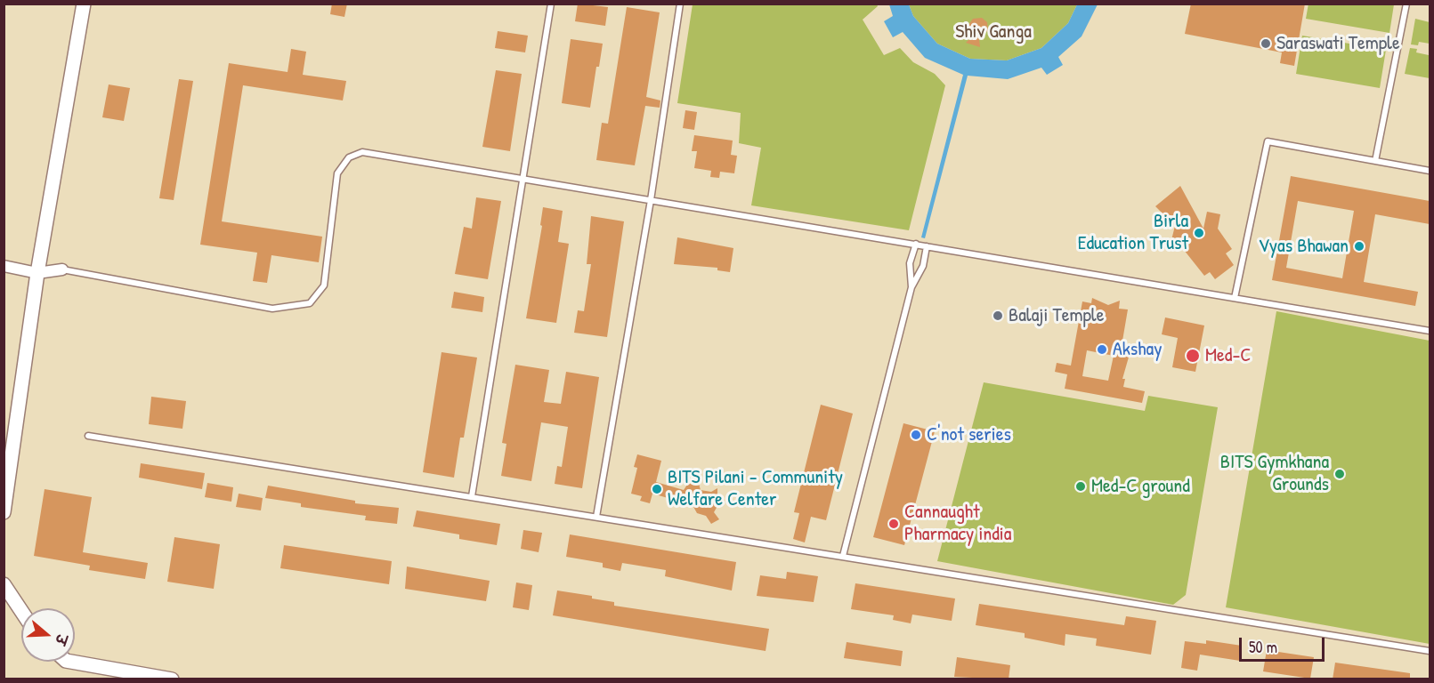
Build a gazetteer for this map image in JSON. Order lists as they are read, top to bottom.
{
  "parks": ["Shiv Ganga"],
  "places": [
    "Saraswati Temple",
    "Birla Education Trust",
    "Vyas Bhawan",
    "Balaji Temple",
    "Akshay",
    "Med-C",
    "C'not series",
    "BITS Gymkhana Grounds",
    "Med-C ground",
    "BITS Pilani - Community Welfare Center",
    "Cannaught Pharmacy india"
  ],
  "scale_bar": "50 m",
  "north": "right"
}
